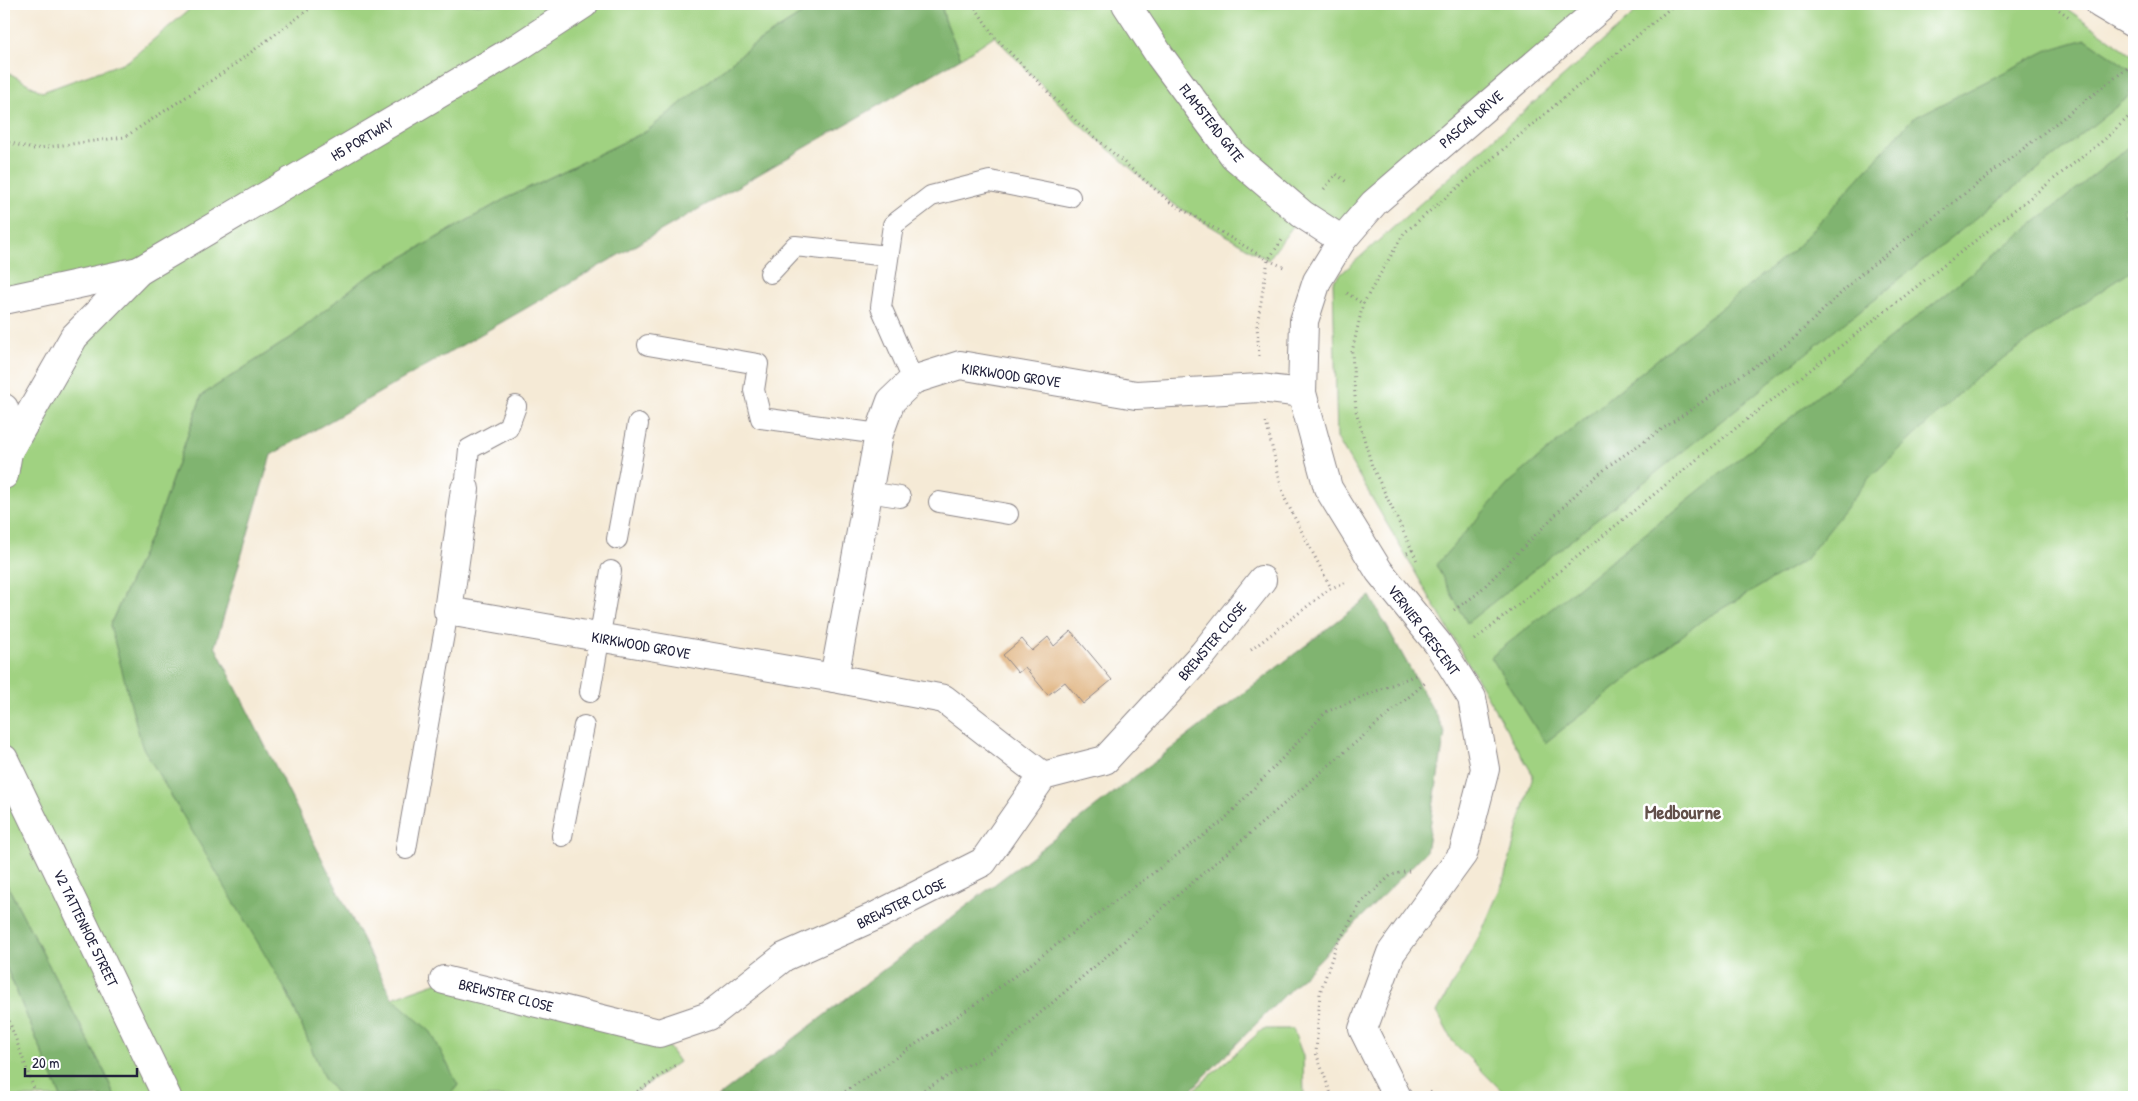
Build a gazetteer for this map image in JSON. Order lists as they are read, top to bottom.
{
  "streets": {
    "street": [
      "PASCAL DRIVE",
      "FLAMSTEAD GATE",
      "H5 PORTWAY",
      "KIRKWOOD GROVE",
      "VERNIER CRESCENT",
      "BREWSTER CLOSE",
      "V2 TATTENHOE STREET"
    ]
  },
  "crossings": [
    ["PASCAL DRIVE", "FLAMSTEAD GATE"],
    ["PASCAL DRIVE", "VERNIER CRESCENT"],
    ["FLAMSTEAD GATE", "VERNIER CRESCENT"],
    ["KIRKWOOD GROVE", "VERNIER CRESCENT"],
    ["KIRKWOOD GROVE", "BREWSTER CLOSE"]
  ],
  "districts": ["Medbourne"],
  "scale_bar": "20 m"
}
